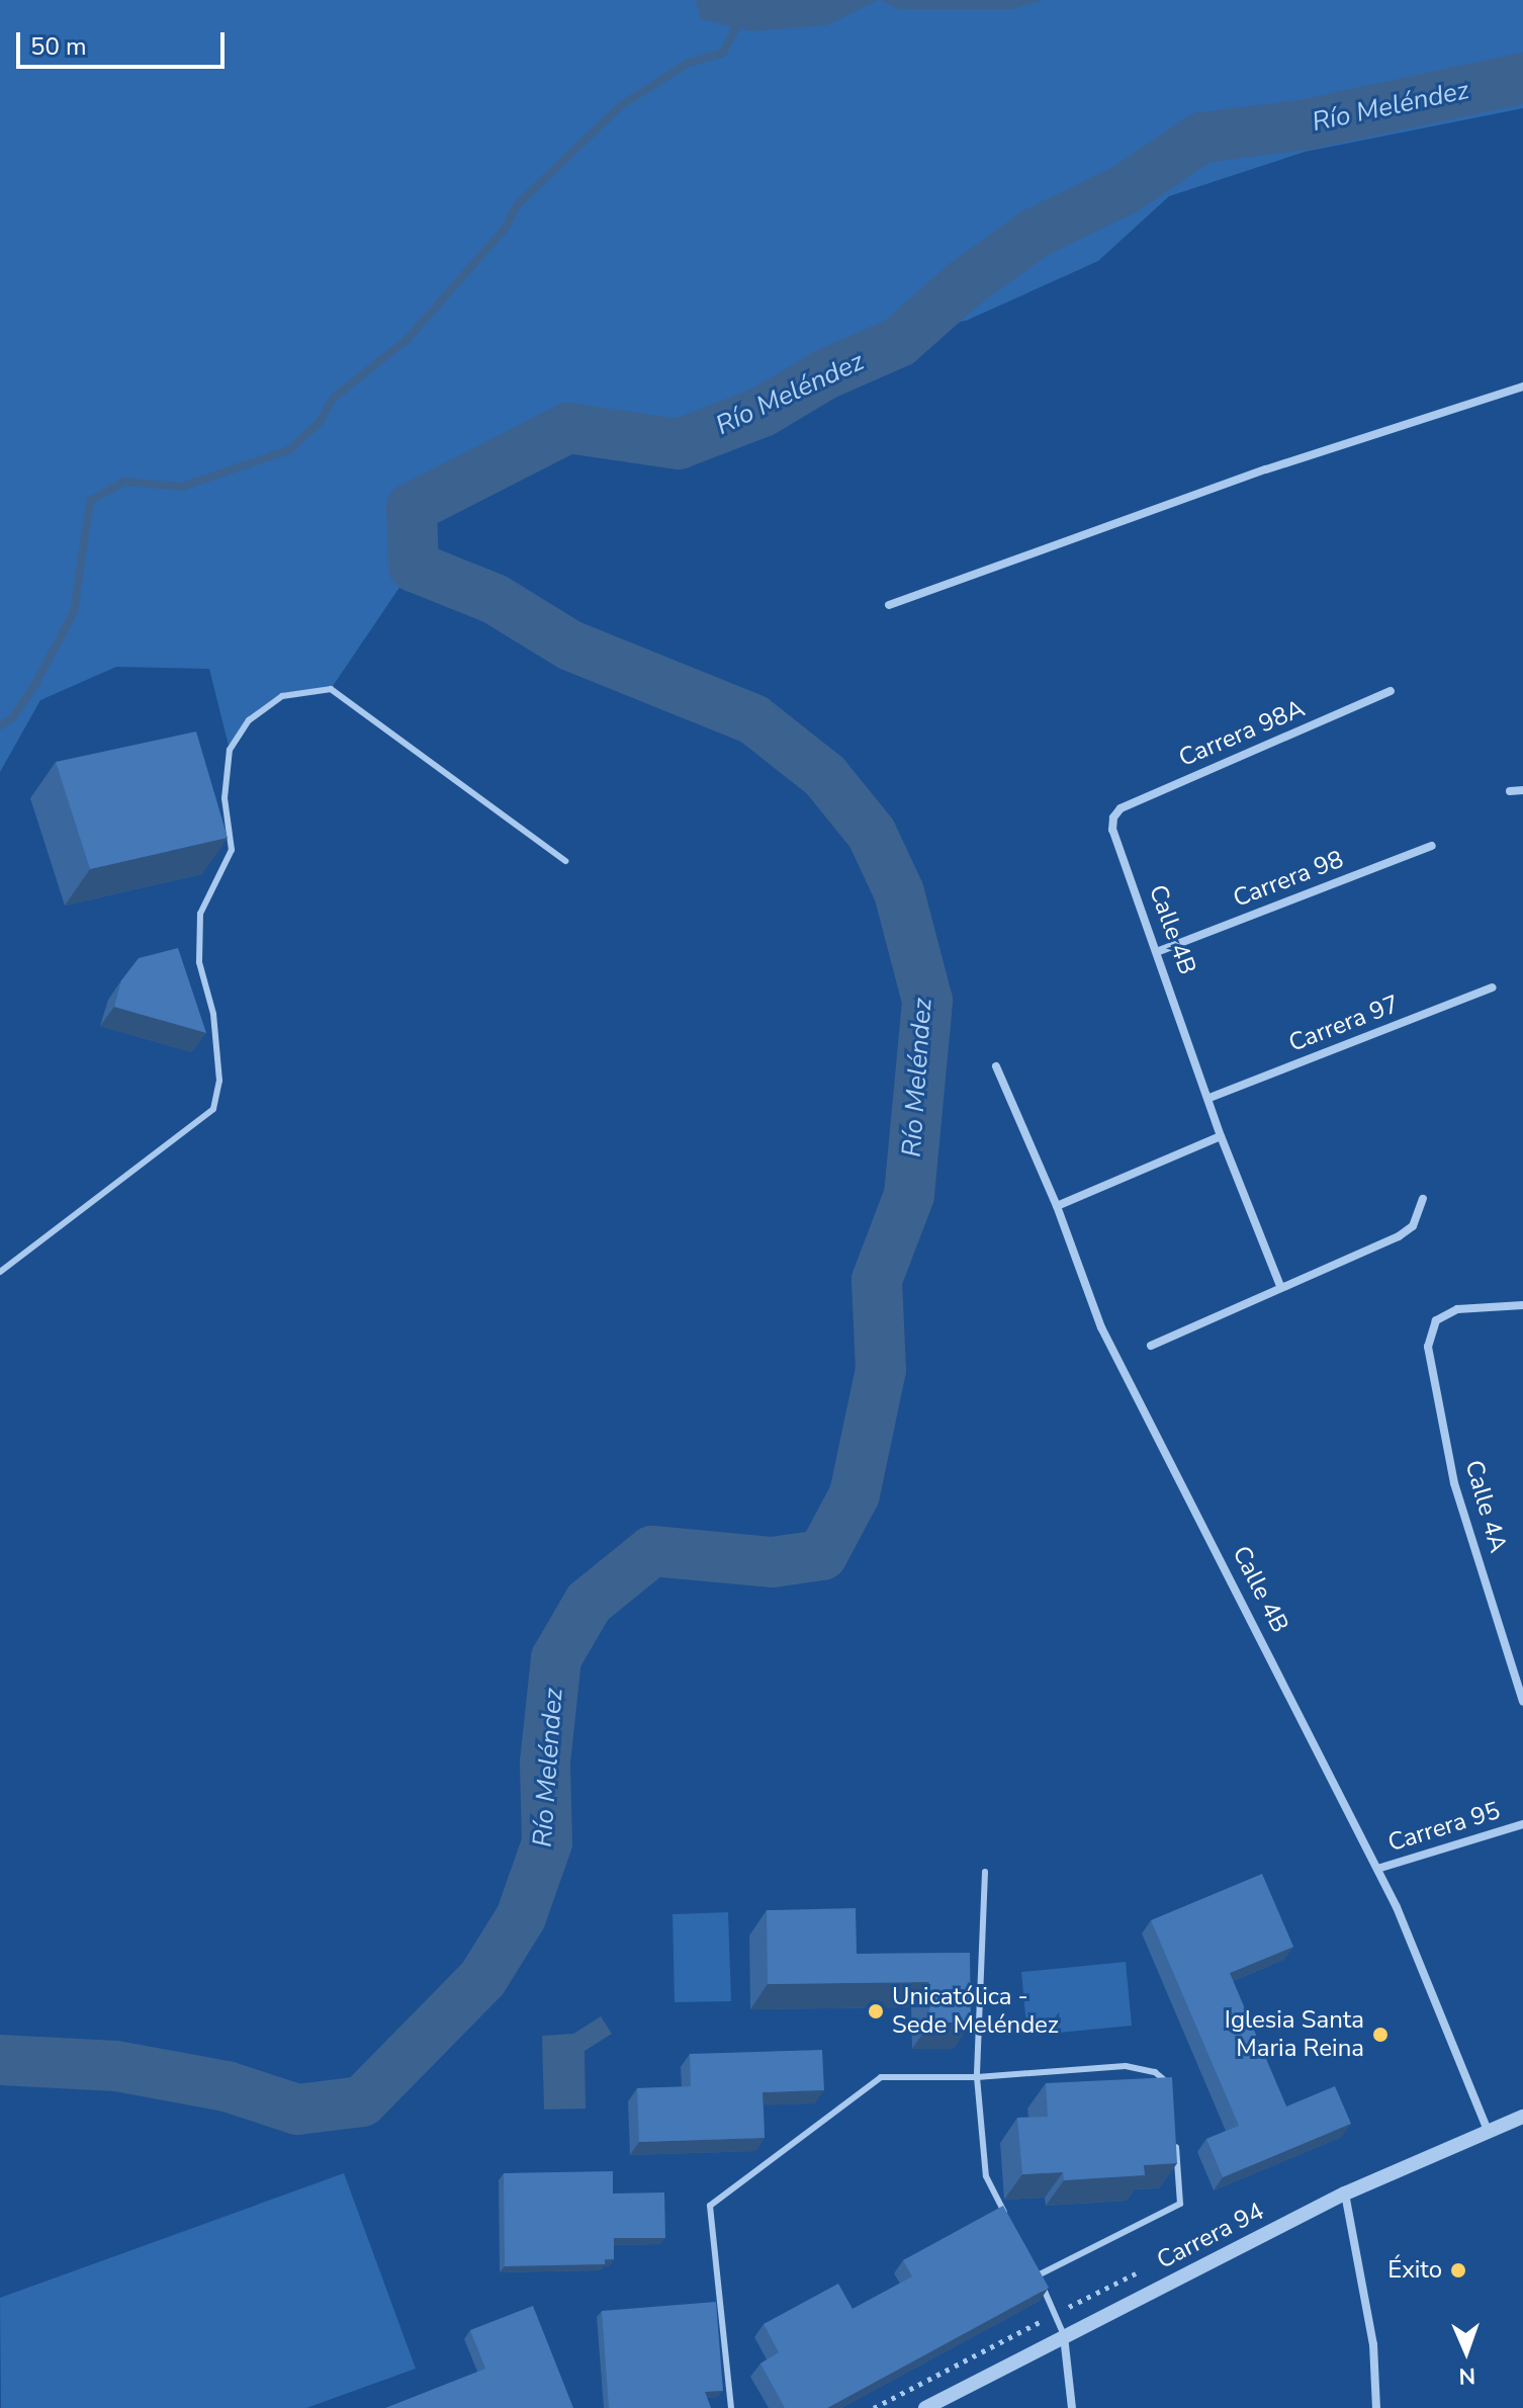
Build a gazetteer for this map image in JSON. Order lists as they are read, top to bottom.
{
  "streets": {
    "street": [
      "Carrera 98A",
      "Carrera 98",
      "Calle 4B",
      "Carrera 97",
      "Calle 4A",
      "Carrera 95",
      "Carrera 94"
    ]
  },
  "crossings": [
    ["Carrera 98A", "Calle 4B"],
    ["Carrera 98", "Calle 4B"],
    ["Calle 4B", "Carrera 97"],
    ["Calle 4B", "Carrera 95"],
    ["Calle 4B", "Carrera 94"]
  ],
  "water": ["Río Meléndez"],
  "places": ["Unicatólica - Sede Meléndez", "Iglesia Santa Maria Reina", "Éxito"],
  "scale_bar": "50 m",
  "north": "bottom"
}
